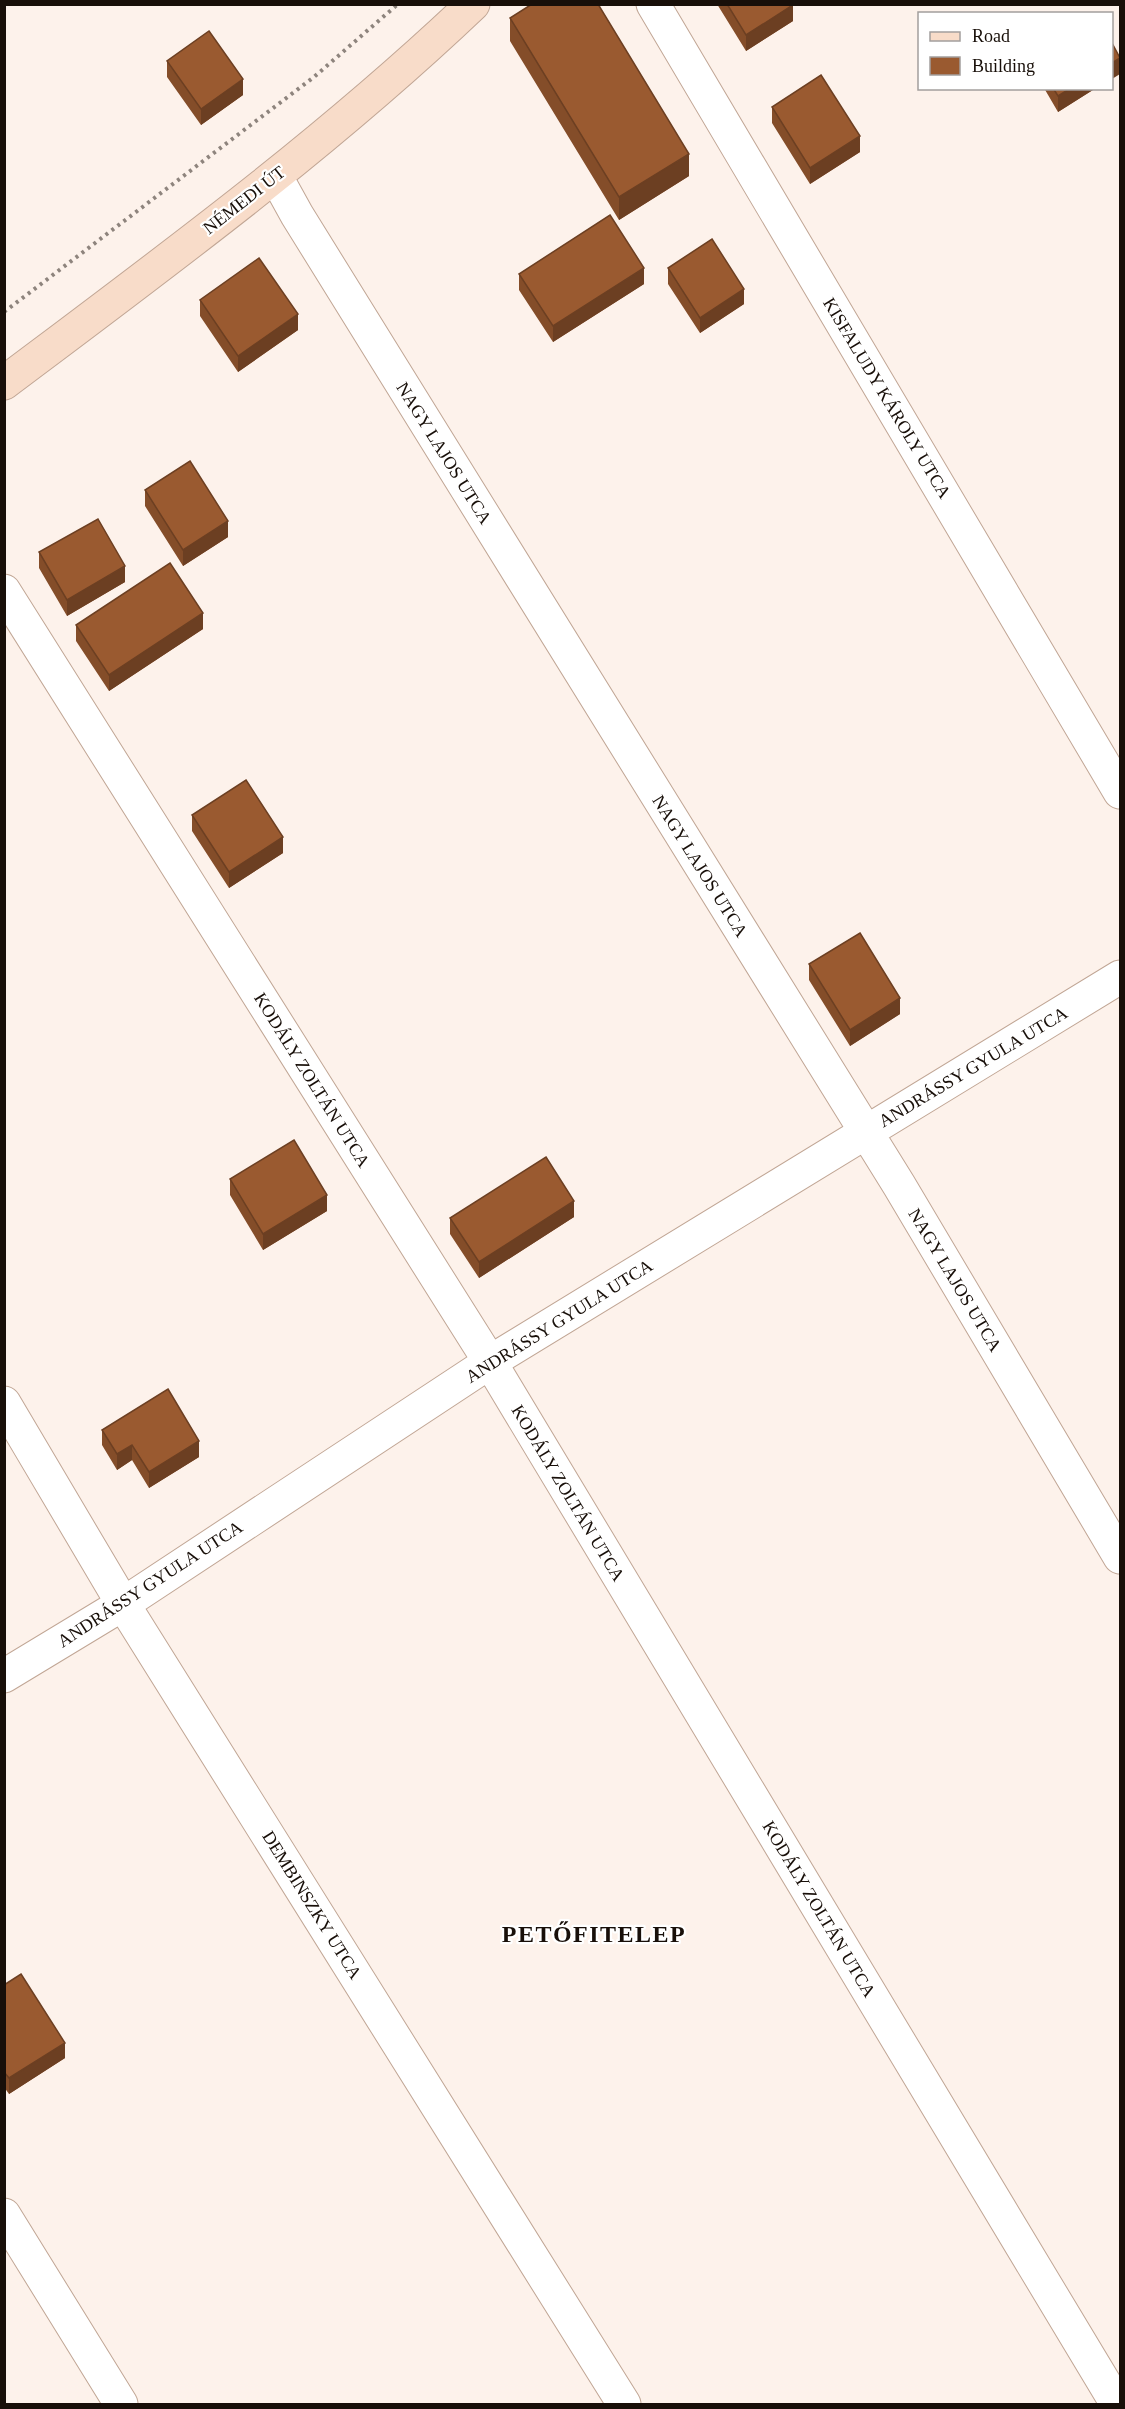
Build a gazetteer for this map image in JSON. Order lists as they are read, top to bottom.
{
  "streets": {
    "main road": ["NÉMEDI ÚT"],
    "street": [
      "KISFALUDY KÁROLY UTCA",
      "NAGY LAJOS UTCA",
      "ANDRÁSSY GYULA UTCA",
      "KODÁLY ZOLTÁN UTCA",
      "DEMBINSZKY UTCA"
    ]
  },
  "crossings": [
    ["NÉMEDI ÚT", "NAGY LAJOS UTCA"],
    ["NAGY LAJOS UTCA", "ANDRÁSSY GYULA UTCA"],
    ["ANDRÁSSY GYULA UTCA", "KODÁLY ZOLTÁN UTCA"],
    ["ANDRÁSSY GYULA UTCA", "DEMBINSZKY UTCA"]
  ],
  "districts": ["PETŐFITELEP"],
  "legend": ["Road", "Building"]
}
